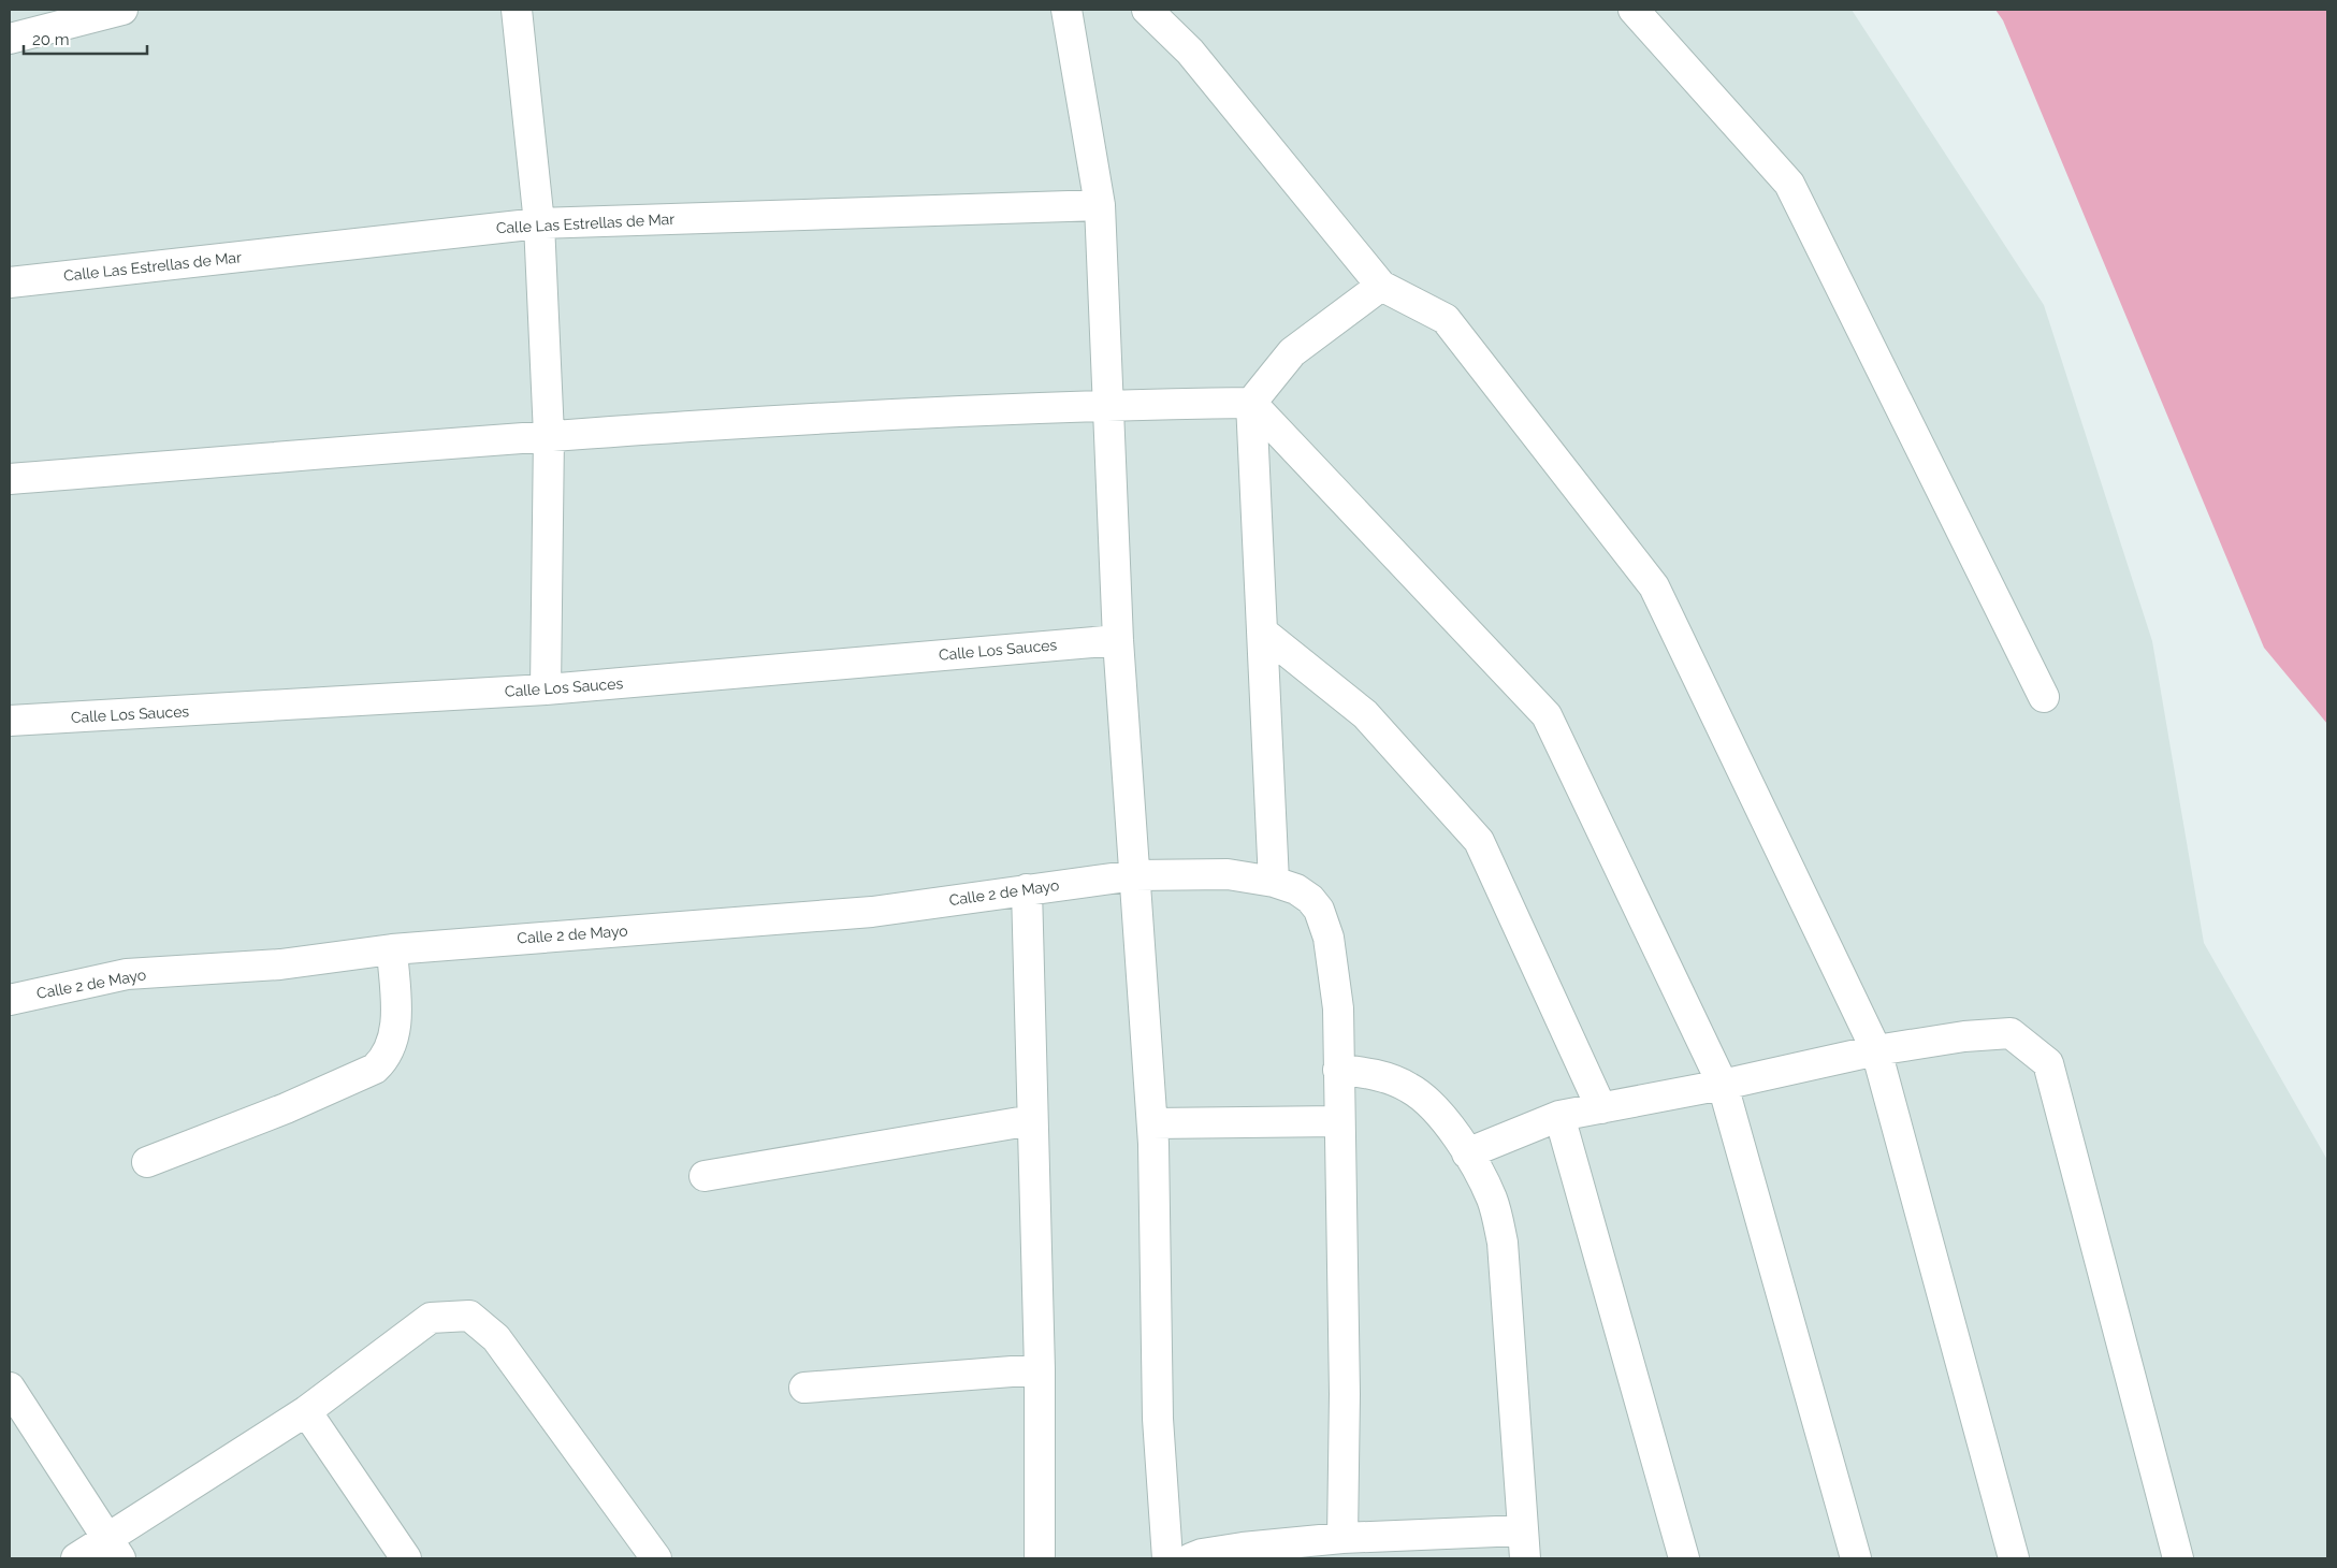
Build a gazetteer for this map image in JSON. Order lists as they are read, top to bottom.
{
  "streets": {
    "street": ["Calle Las Estrellas de Mar", "Calle Los Sauces", "Calle 2 de Mayo"]
  },
  "scale_bar": "20 m"
}
